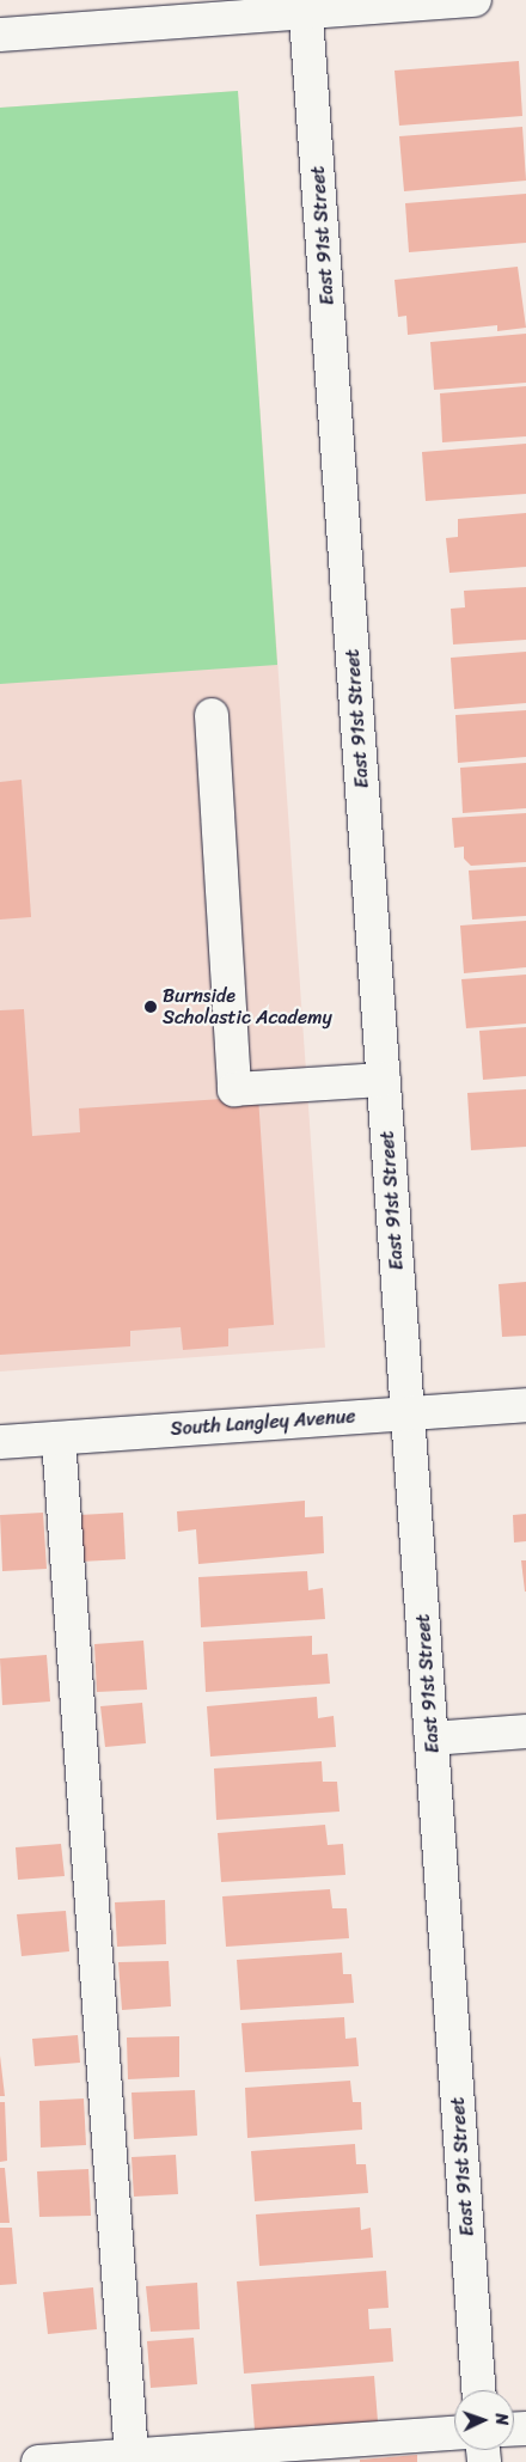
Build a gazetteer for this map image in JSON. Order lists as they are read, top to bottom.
{
  "streets": {
    "street": ["East 91st Street", "South Langley Avenue"]
  },
  "crossings": [
    ["East 91st Street", "South Langley Avenue"]
  ],
  "places": ["Burnside Scholastic Academy"],
  "north": "right"
}
